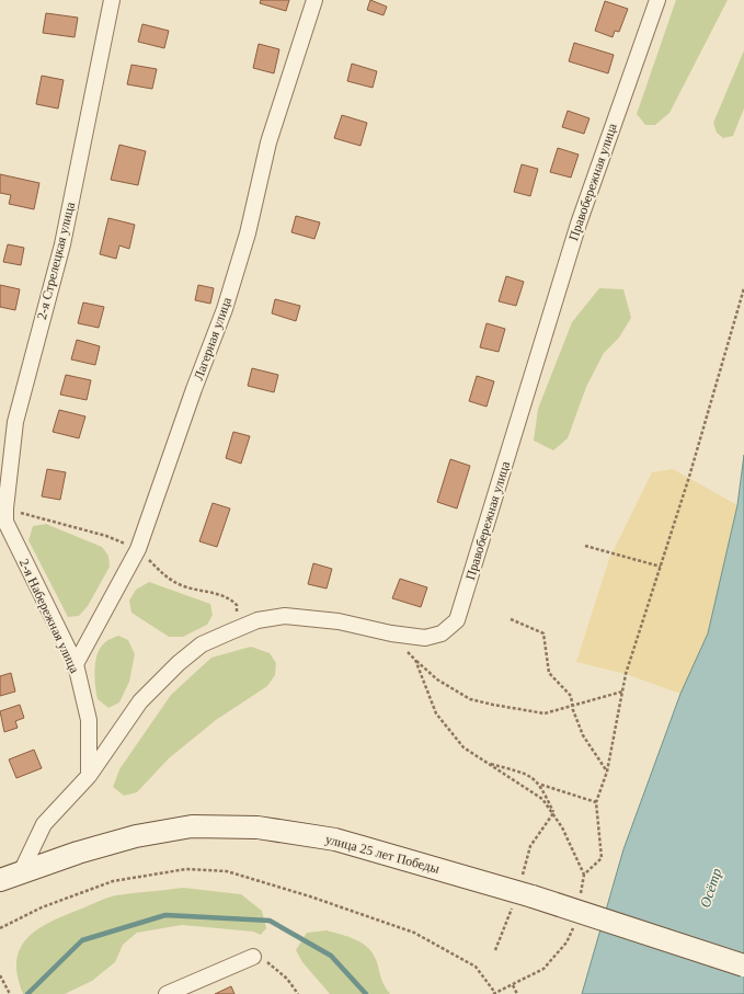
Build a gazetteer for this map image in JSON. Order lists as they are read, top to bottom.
{
  "streets": {
    "main road": ["улица 25 лет Победы"],
    "street": [
      "Правобережная улица",
      "2-я Стрелецкая улица",
      "Лагерная улица",
      "2-я Набережная улица"
    ]
  },
  "crossings": [
    ["Правобережная улица", "2-я Набережная улица"],
    ["2-я Стрелецкая улица", "2-я Набережная улица"],
    ["Лагерная улица", "2-я Набережная улица"]
  ],
  "water": ["Осётр"]
}
